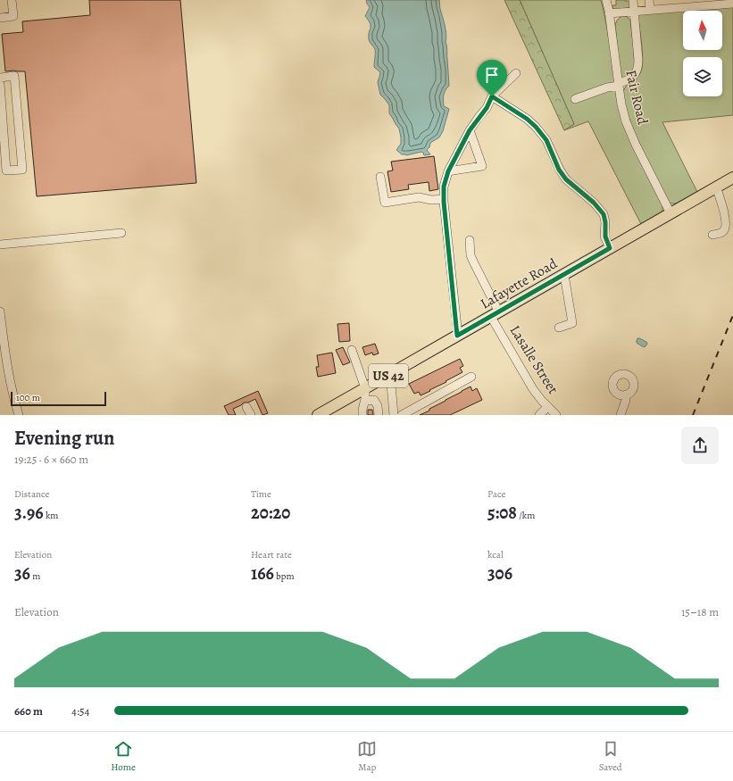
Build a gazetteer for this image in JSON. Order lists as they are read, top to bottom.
{
  "streets": {
    "main road": ["Lafayette Road", "US 42"],
    "street": ["Fair Road", "Lasalle Street"]
  },
  "crossings": [
    ["Fair Road", "Lafayette Road"],
    ["Lafayette Road", "Lasalle Street"]
  ],
  "scale_bar": "100 m",
  "north": "top",
  "page": {
    "scale": "100 m",
    "heading": ["Evening run", "19:25 · 6 × 660 m"],
    "stats": [
      ["Distance", "3.96 km"],
      ["Time", "20:20"],
      ["Pace", "5:08 /km"],
      ["Elevation", "36 m"],
      ["Heart rate", "166 bpm"],
      ["kcal", "306"]
    ],
    "chart": ["Elevation", "15–18 m"],
    "list": [
      {
        "name": "660 m",
        "note": "4:54"
      }
    ],
    "tabs": ["Home", "Map", "Saved"]
  }
}
